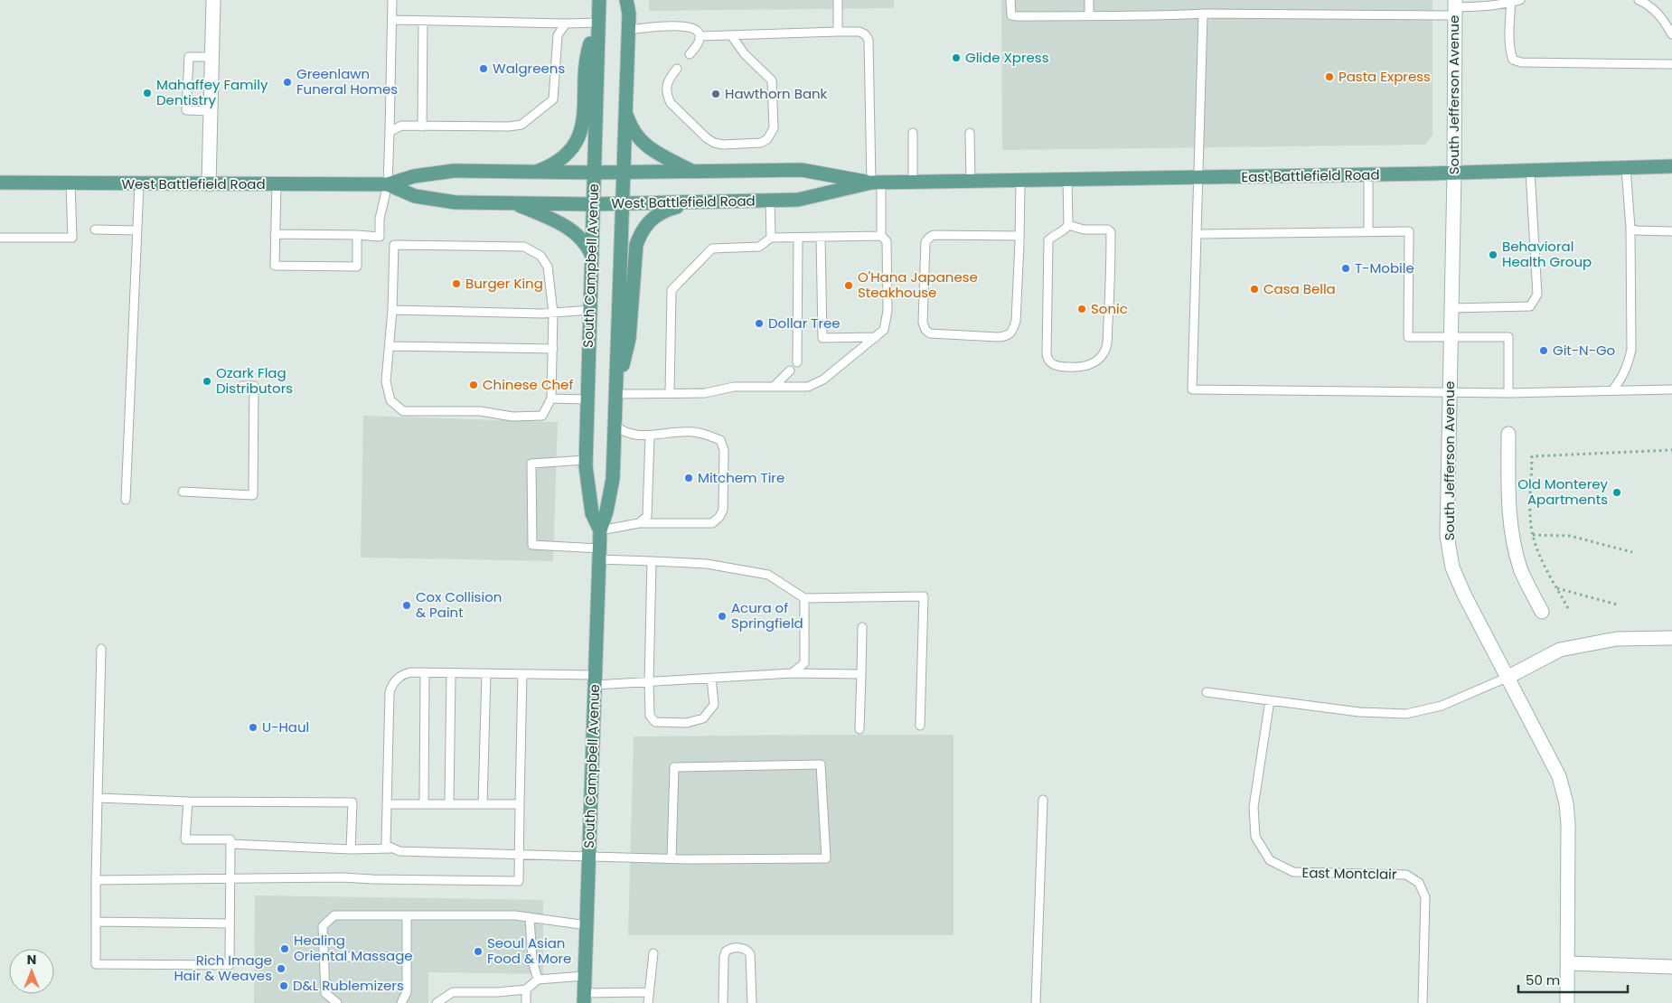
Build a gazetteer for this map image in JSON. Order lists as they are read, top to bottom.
{
  "streets": {
    "main road": ["East Battlefield Road", "West Battlefield Road", "South Campbell Avenue"],
    "street": ["South Jefferson Avenue"],
    "lane": ["East Montclair"]
  },
  "crossings": [
    ["South Jefferson Avenue", "East Battlefield Road"],
    ["East Battlefield Road", "West Battlefield Road"],
    ["West Battlefield Road", "South Campbell Avenue"]
  ],
  "places": [
    "Glide Xpress",
    "Walgreens",
    "Pasta Express",
    "Greenlawn Funeral Homes",
    "Mahaffey Family Dentistry",
    "Hawthorn Bank",
    "Behavioral Health Group",
    "T-Mobile",
    "Burger King",
    "O'Hana Japanese Steakhouse",
    "Casa Bella",
    "Sonic",
    "Dollar Tree",
    "Git-N-Go",
    "Ozark Flag Distributors",
    "Chinese Chef",
    "Mitchem Tire",
    "Old Monterey Apartments",
    "Cox Collision & Paint",
    "Acura of Springfield",
    "U-Haul",
    "Healing Oriental Massage",
    "Seoul Asian Food & More",
    "Rich Image Hair & Weaves",
    "D&L Rublemizers"
  ],
  "scale_bar": "50 m",
  "north": "top"
}
